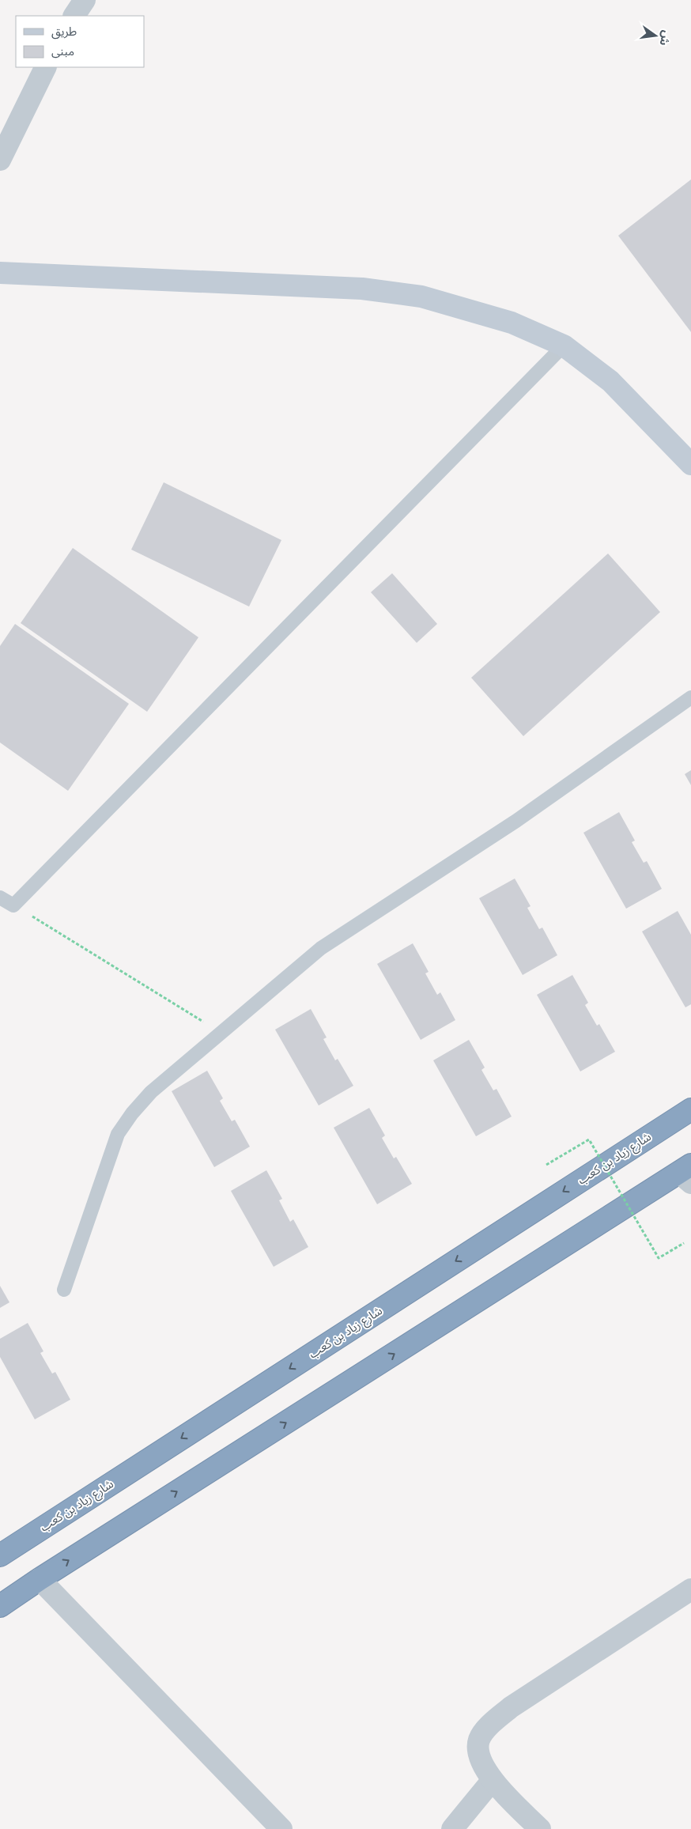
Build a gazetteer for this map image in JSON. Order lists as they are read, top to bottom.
{
  "streets": {
    "highway": ["شارع زياد بن كعب"]
  },
  "legend": ["طريق", "مبنى"],
  "north": "right"
}
